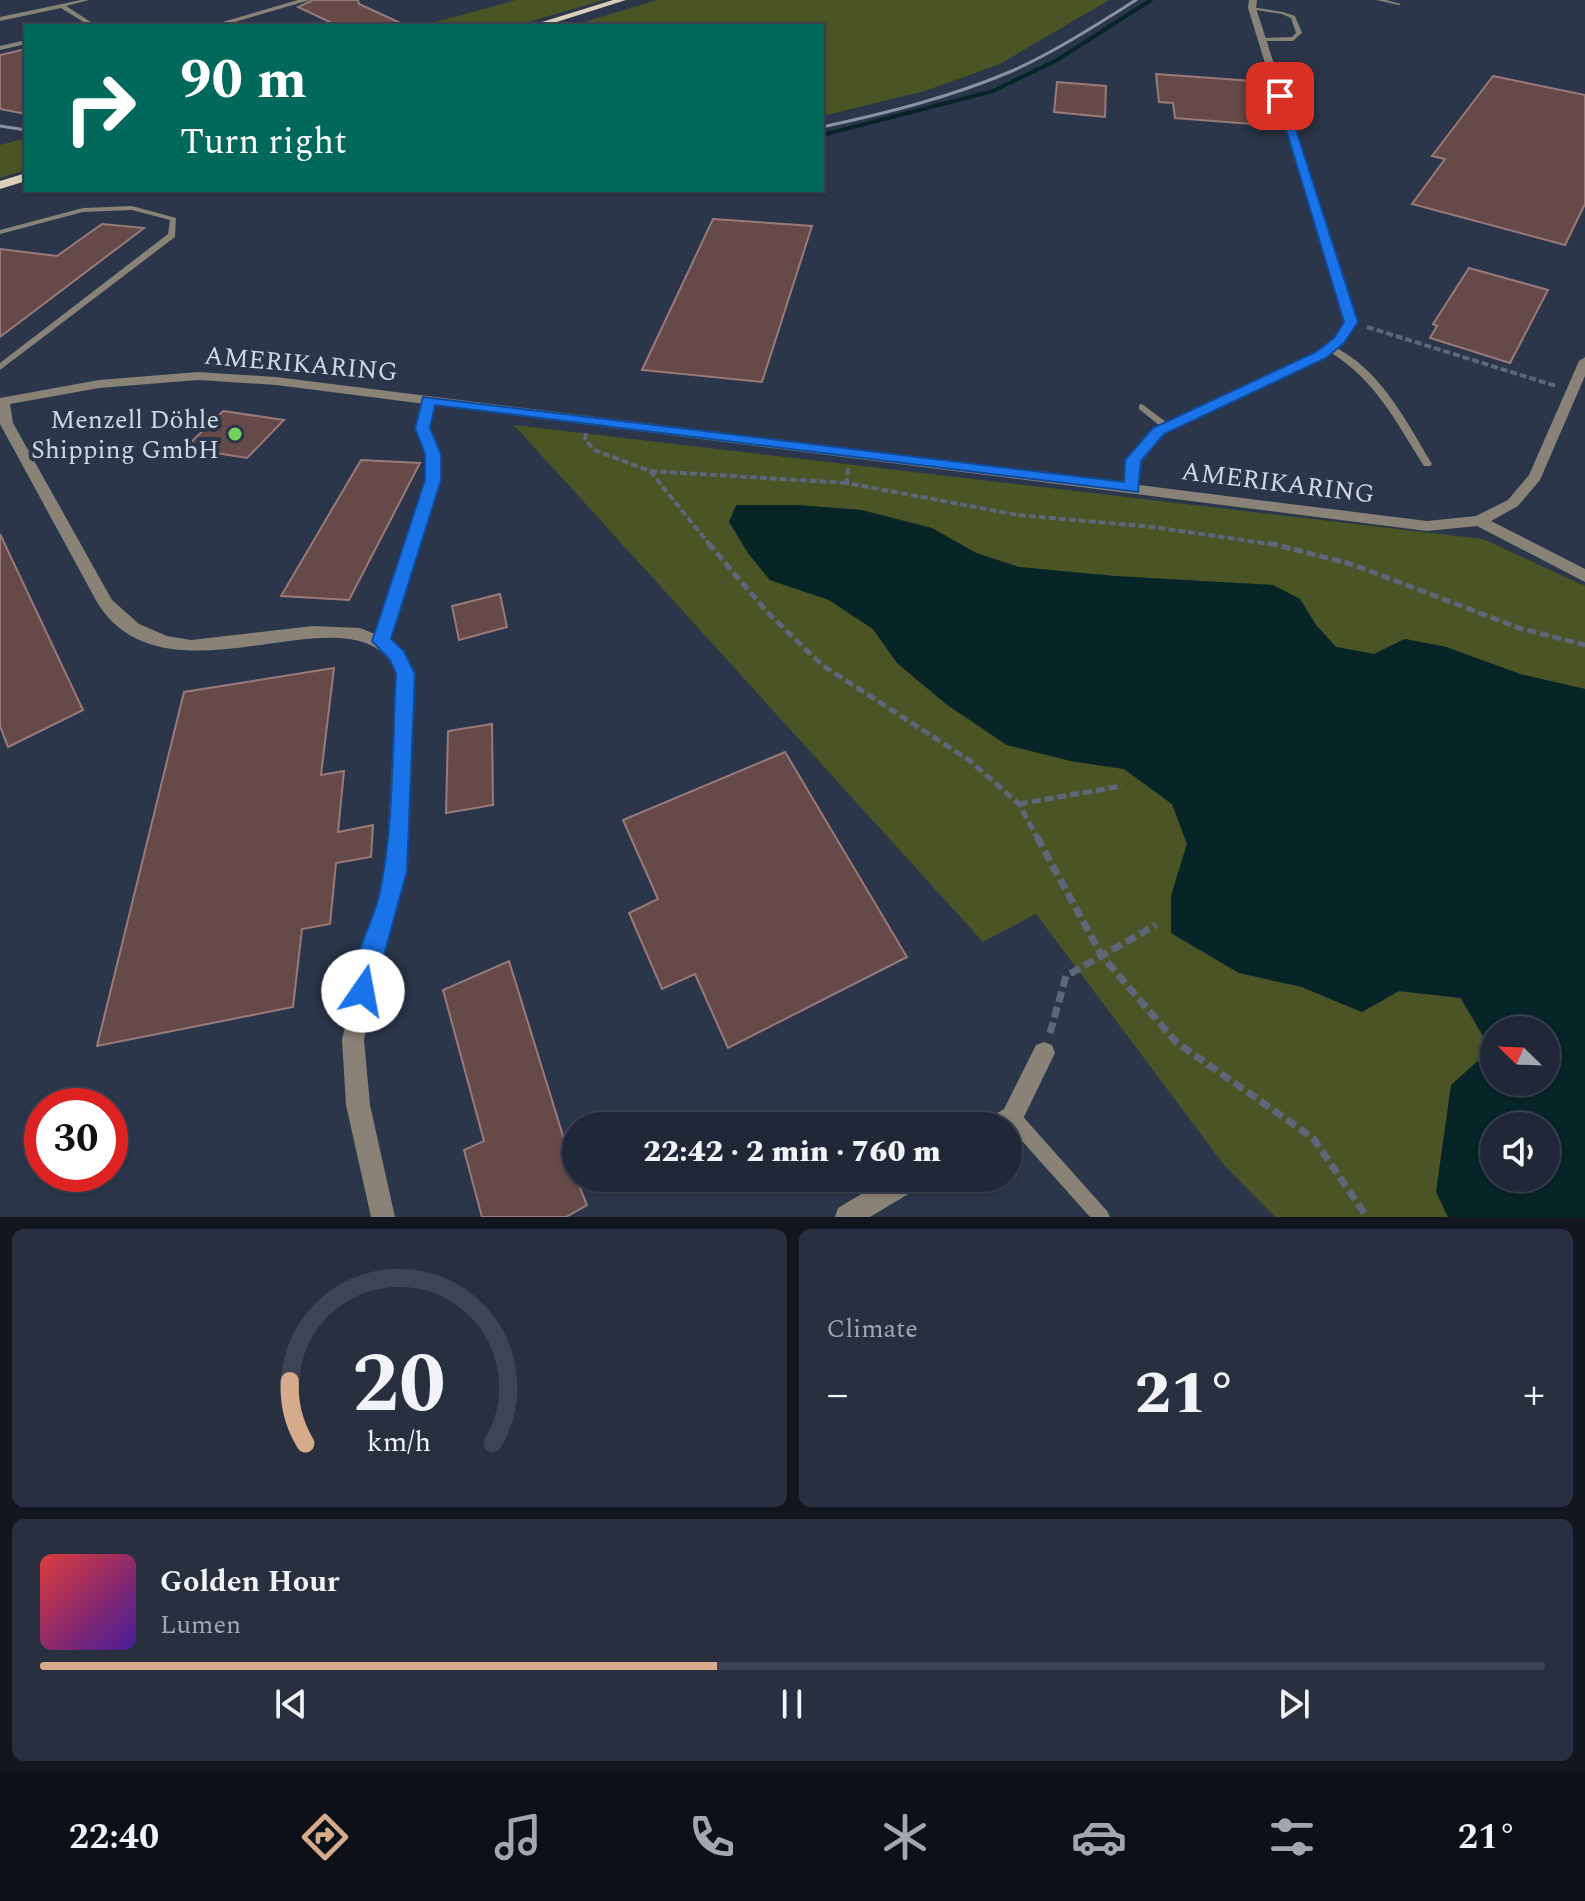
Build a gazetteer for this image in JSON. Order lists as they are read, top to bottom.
{
  "streets": {
    "street": ["AMERIKARING"]
  },
  "places": ["Menzell Döhle Shipping GmbH"],
  "north": "top left",
  "page": {
    "turn": ["90 m", "Turn right"],
    "limit": "30",
    "trip": "22:42 · 2 min · 760 m",
    "tile": "Climate",
    "heat": ["−", "21°", "+"],
    "song": ["Golden Hour", "Lumen"],
    "tabs": ["22:40", "21°"],
    "gauge": ["20", "km/h"]
  }
}
